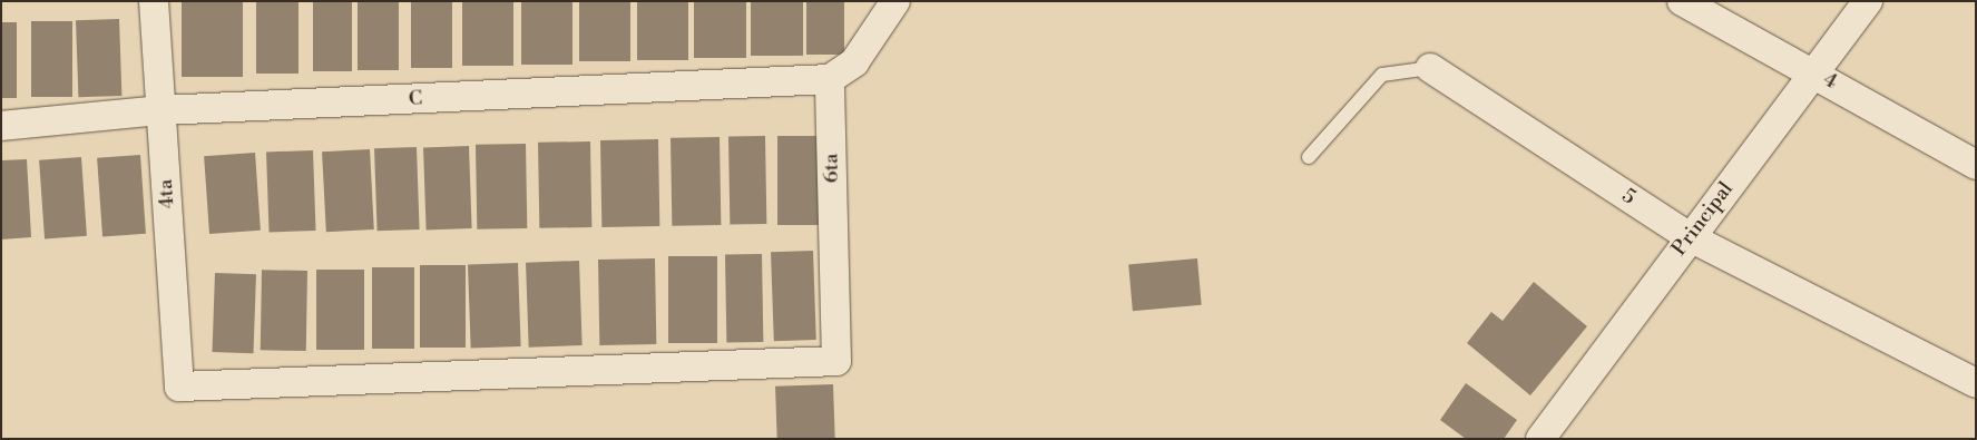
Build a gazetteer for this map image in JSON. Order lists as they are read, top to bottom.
{
  "streets": {
    "street": [
      "4",
      "C",
      "6ta",
      "4ta",
      "5",
      "Principal"
    ]
  },
  "crossings": [
    ["4", "Principal"],
    ["C", "6ta"],
    ["C", "4ta"],
    ["6ta", "4ta"],
    ["5", "Principal"]
  ]
}
